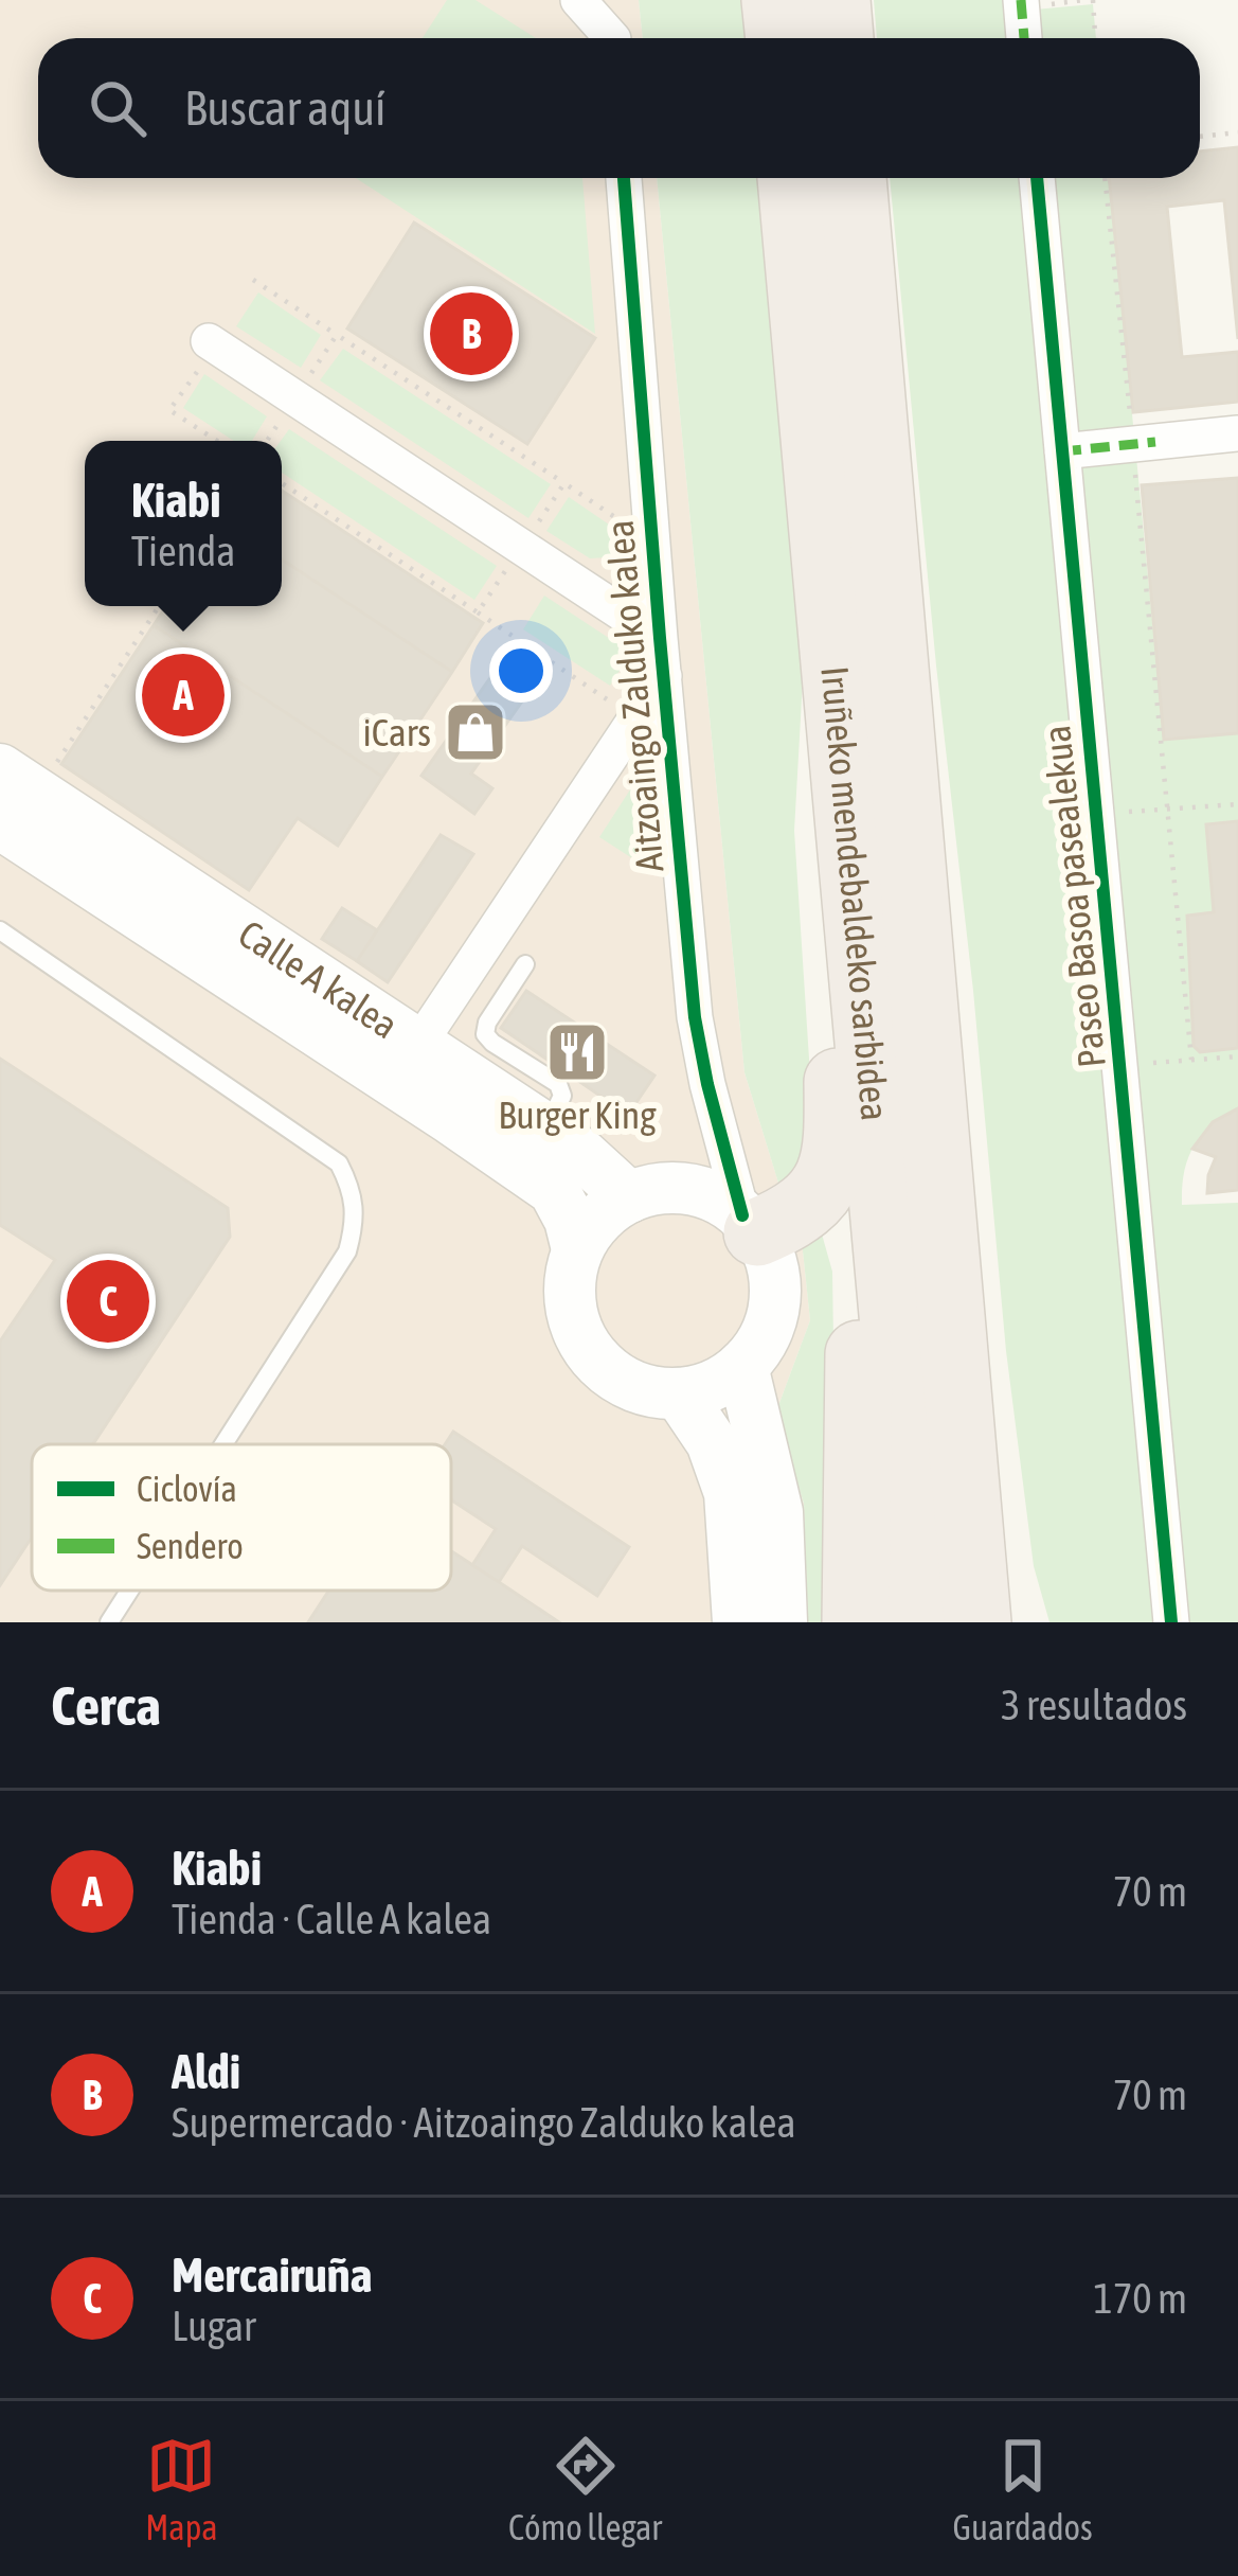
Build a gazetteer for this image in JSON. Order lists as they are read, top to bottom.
{
  "streets": {
    "highway": ["Iruñeko mendebaldeko sarbidea"],
    "street": ["Aitzoaingo Zalduko kalea", "Paseo Basoa pasealekua", "Calle A kalea"]
  },
  "crossings": [
    ["Aitzoaingo Zalduko kalea", "Calle A kalea"]
  ],
  "places": {
    "shop": ["iCars"],
    "restaurant": ["Burger King"]
  },
  "legend": ["Ciclovía", "Sendero"],
  "page": {
    "search": "Buscar aquí",
    "pins": ["B", "A", "C"],
    "popup": ["Kiabi", "Tienda"],
    "heading": ["Cerca", "3 resultados"],
    "list": [
      {
        "mark": "A",
        "name": "Kiabi",
        "note": "Tienda · Calle A kalea",
        "value": "70 m"
      },
      {
        "mark": "B",
        "name": "Aldi",
        "note": "Supermercado · Aitzoaingo Zalduko kalea",
        "value": "70 m"
      },
      {
        "mark": "C",
        "name": "Mercairuña",
        "note": "Lugar",
        "value": "170 m"
      }
    ],
    "nav": ["Mapa", "Cómo llegar", "Guardados"]
  }
}
